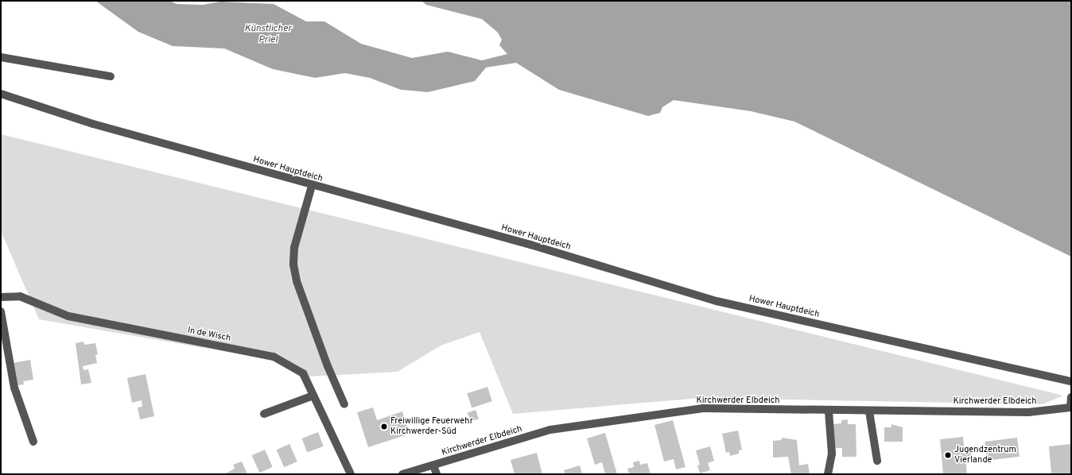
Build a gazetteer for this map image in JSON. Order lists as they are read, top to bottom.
{
  "streets": {
    "street": ["Hower Hauptdeich", "In de Wisch", "Kirchwerder Elbdeich"]
  },
  "water": ["Künstlicher Priel"],
  "places": ["Freiwillige Feuerwehr Kirchwerder-Süd", "Jugendzentrum Vierlande"]
}
